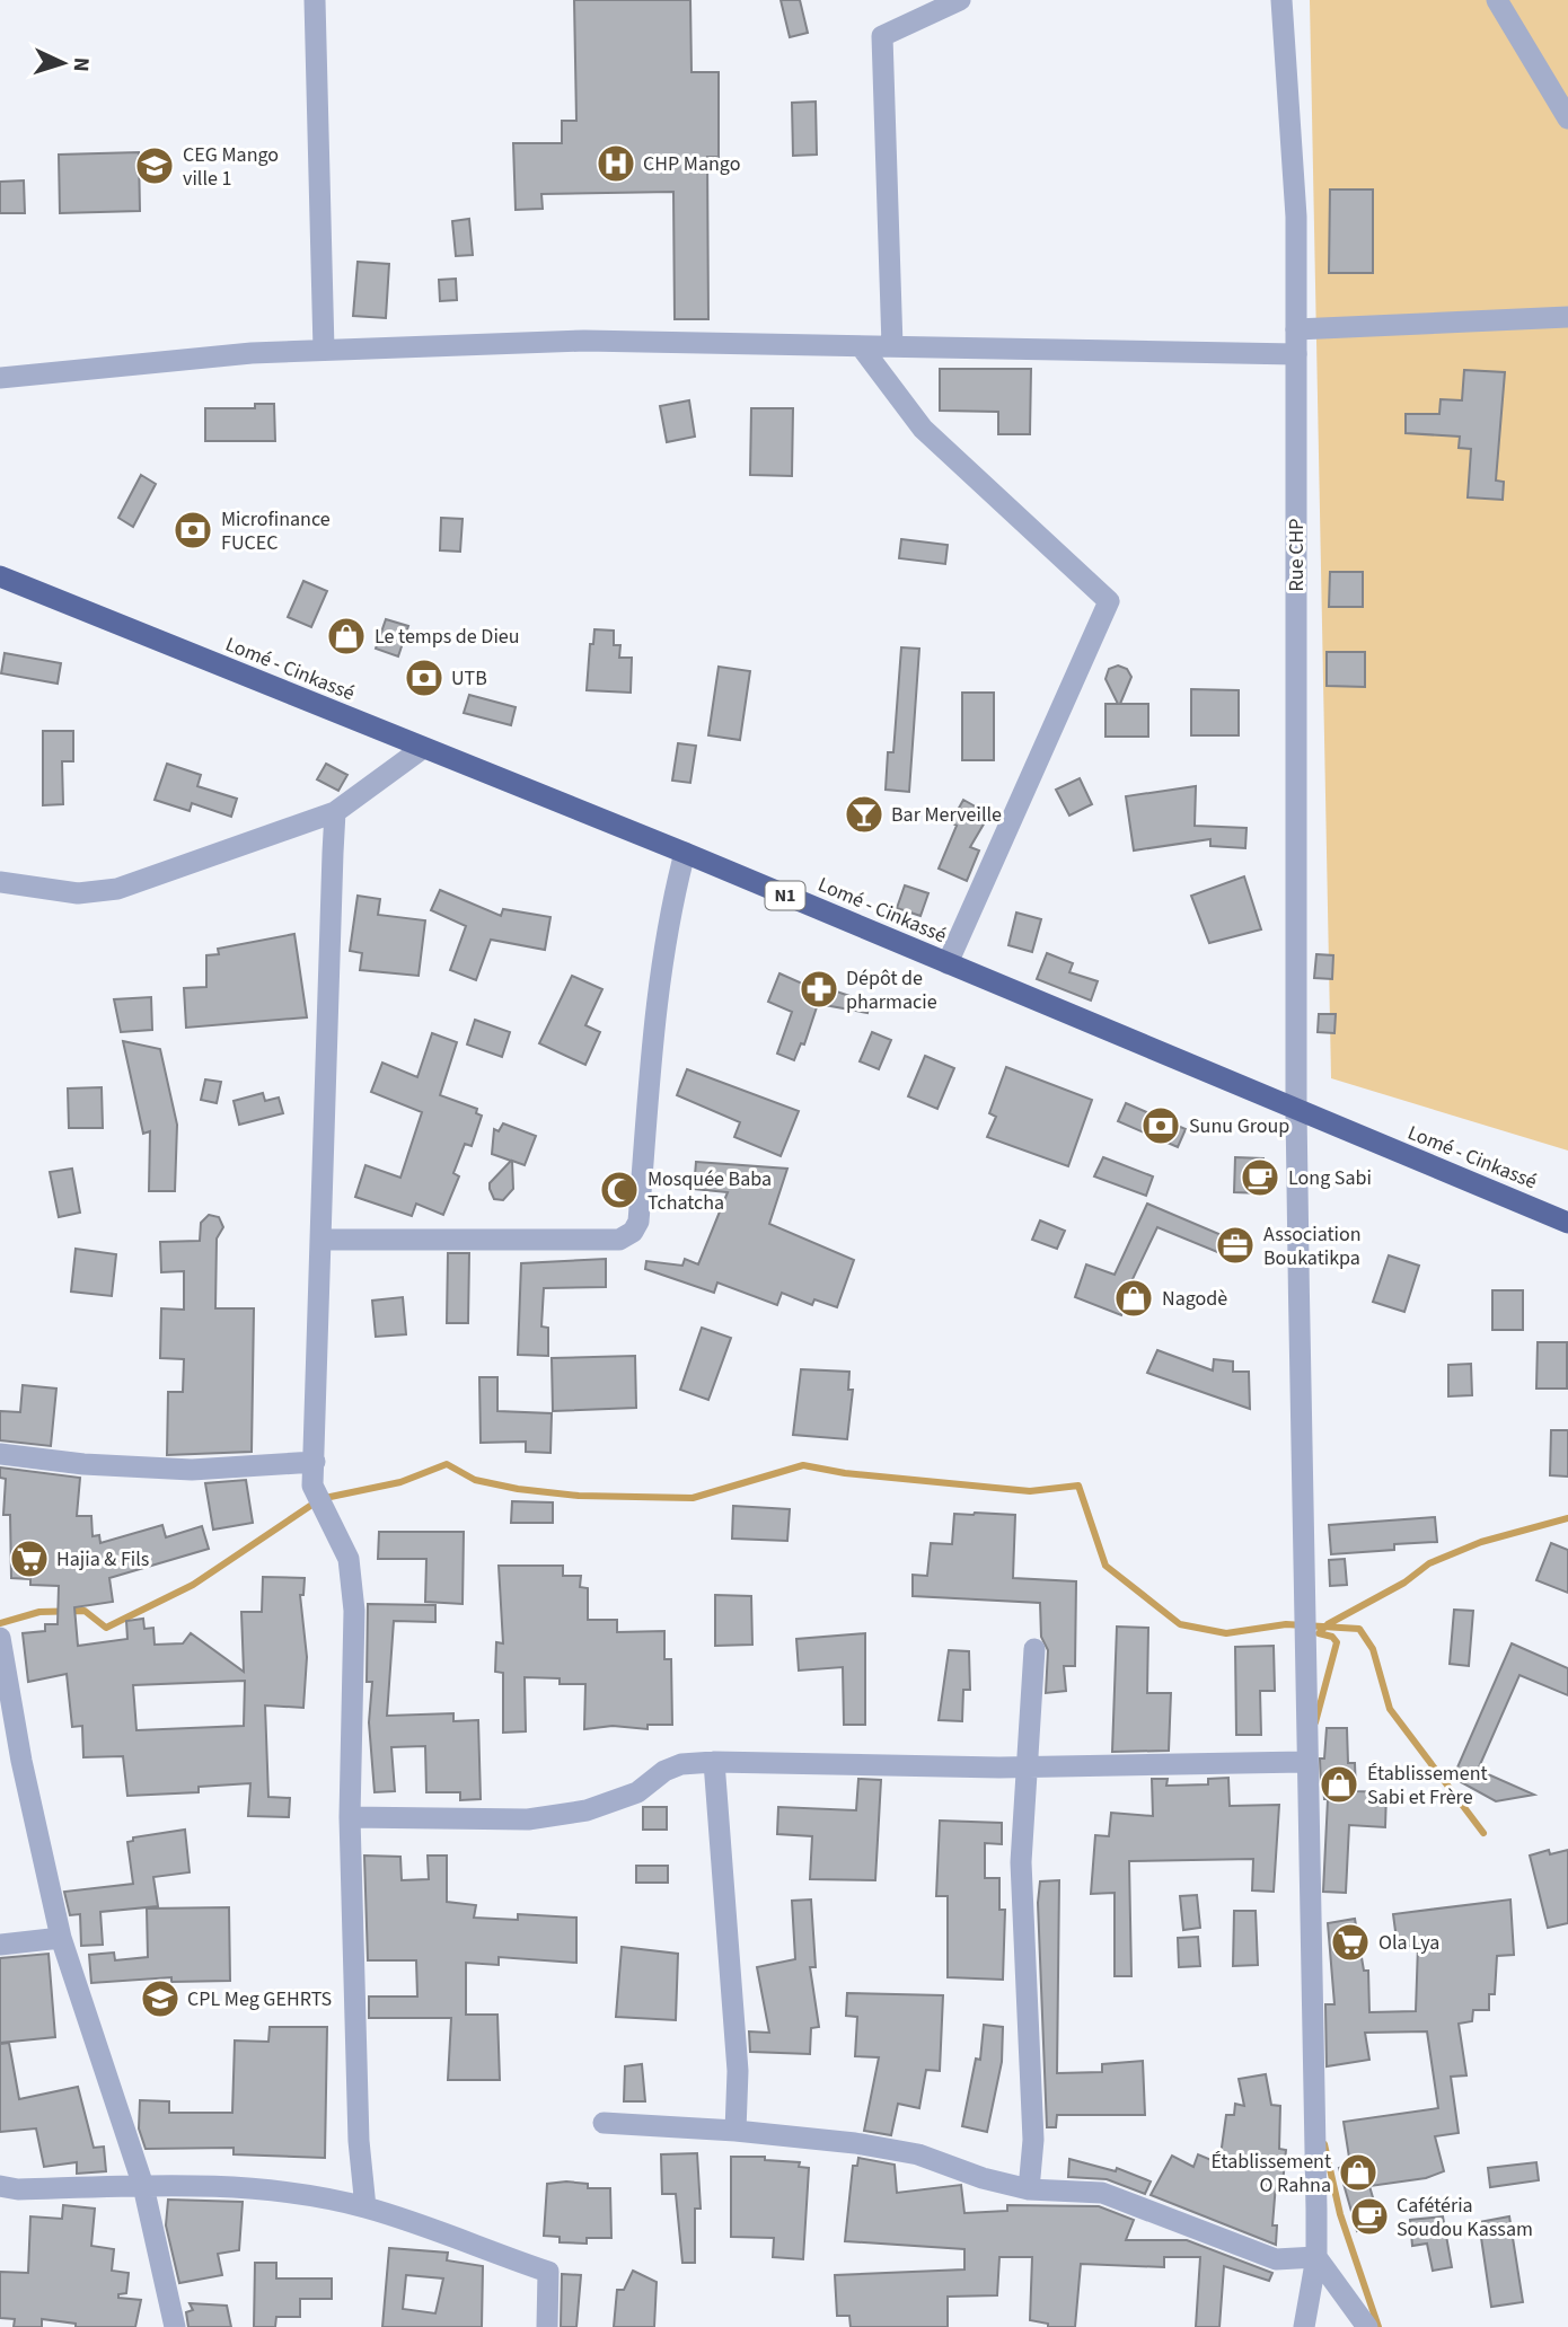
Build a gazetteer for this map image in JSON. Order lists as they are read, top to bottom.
{
  "streets": {
    "highway": ["Lomé - Cinkassé", "N1"],
    "street": ["Rue CHP"]
  },
  "crossings": [
    ["Rue CHP", "Lomé - Cinkassé"]
  ],
  "places": {
    "hospital": ["CHP Mango"],
    "school or university": ["CEG Mango ville 1", "CPL Meg GEHRTS"],
    "bank": ["Microfinance FUCEC", "UTB", "Sunu Group"],
    "shop": [
      "Le temps de Dieu",
      "Nagodè",
      "Établissement Sabi et Frère",
      "Établissement O Rahna"
    ],
    "bar": ["Bar Merveille"],
    "pharmacy": ["Dépôt de pharmacie"],
    "cafe": ["Long Sabi", "Cafétéria Soudou Kassam"],
    "mosque": ["Mosquée Baba Tchatcha"],
    "office": ["Association Boukatikpa"],
    "supermarket": ["Hajia & Fils", "Ola Lya"]
  },
  "north": "right"
}
